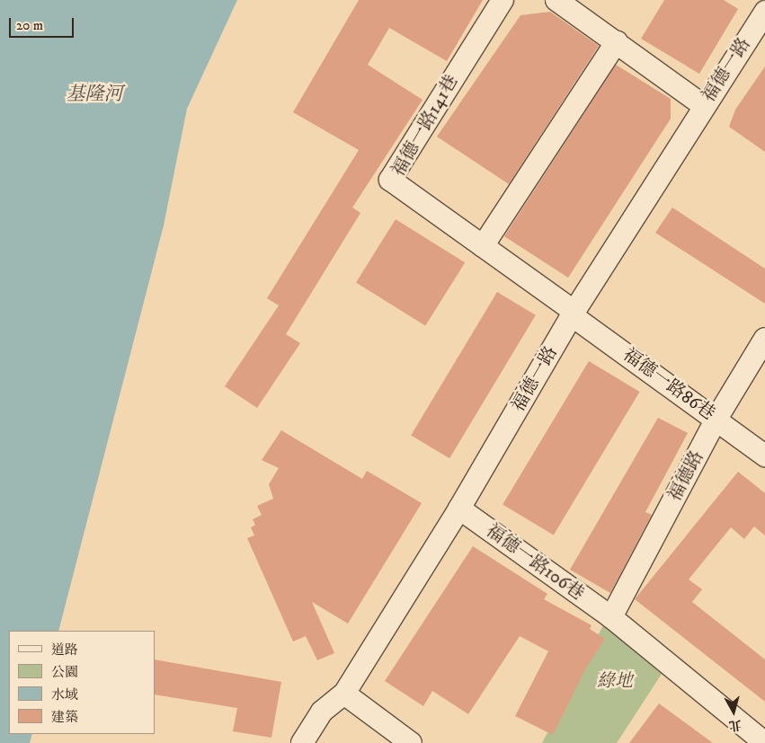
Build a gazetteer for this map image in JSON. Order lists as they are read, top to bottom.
{
  "streets": {
    "street": [
      "福德一路",
      "福德一路141巷",
      "福德一路86巷",
      "福德路",
      "福德一路106巷"
    ]
  },
  "crossings": [
    ["福德一路", "福德一路141巷"],
    ["福德一路", "福德一路86巷"],
    ["福德一路", "福德一路106巷"],
    ["福德一路141巷", "福德一路86巷"],
    ["福德一路86巷", "福德路"],
    ["福德路", "福德一路106巷"]
  ],
  "water": ["基隆河"],
  "parks": ["綠地"],
  "legend": [
    "道路",
    "公園",
    "水域",
    "建築"
  ],
  "scale_bar": "20 m",
  "north": "bottom"
}
